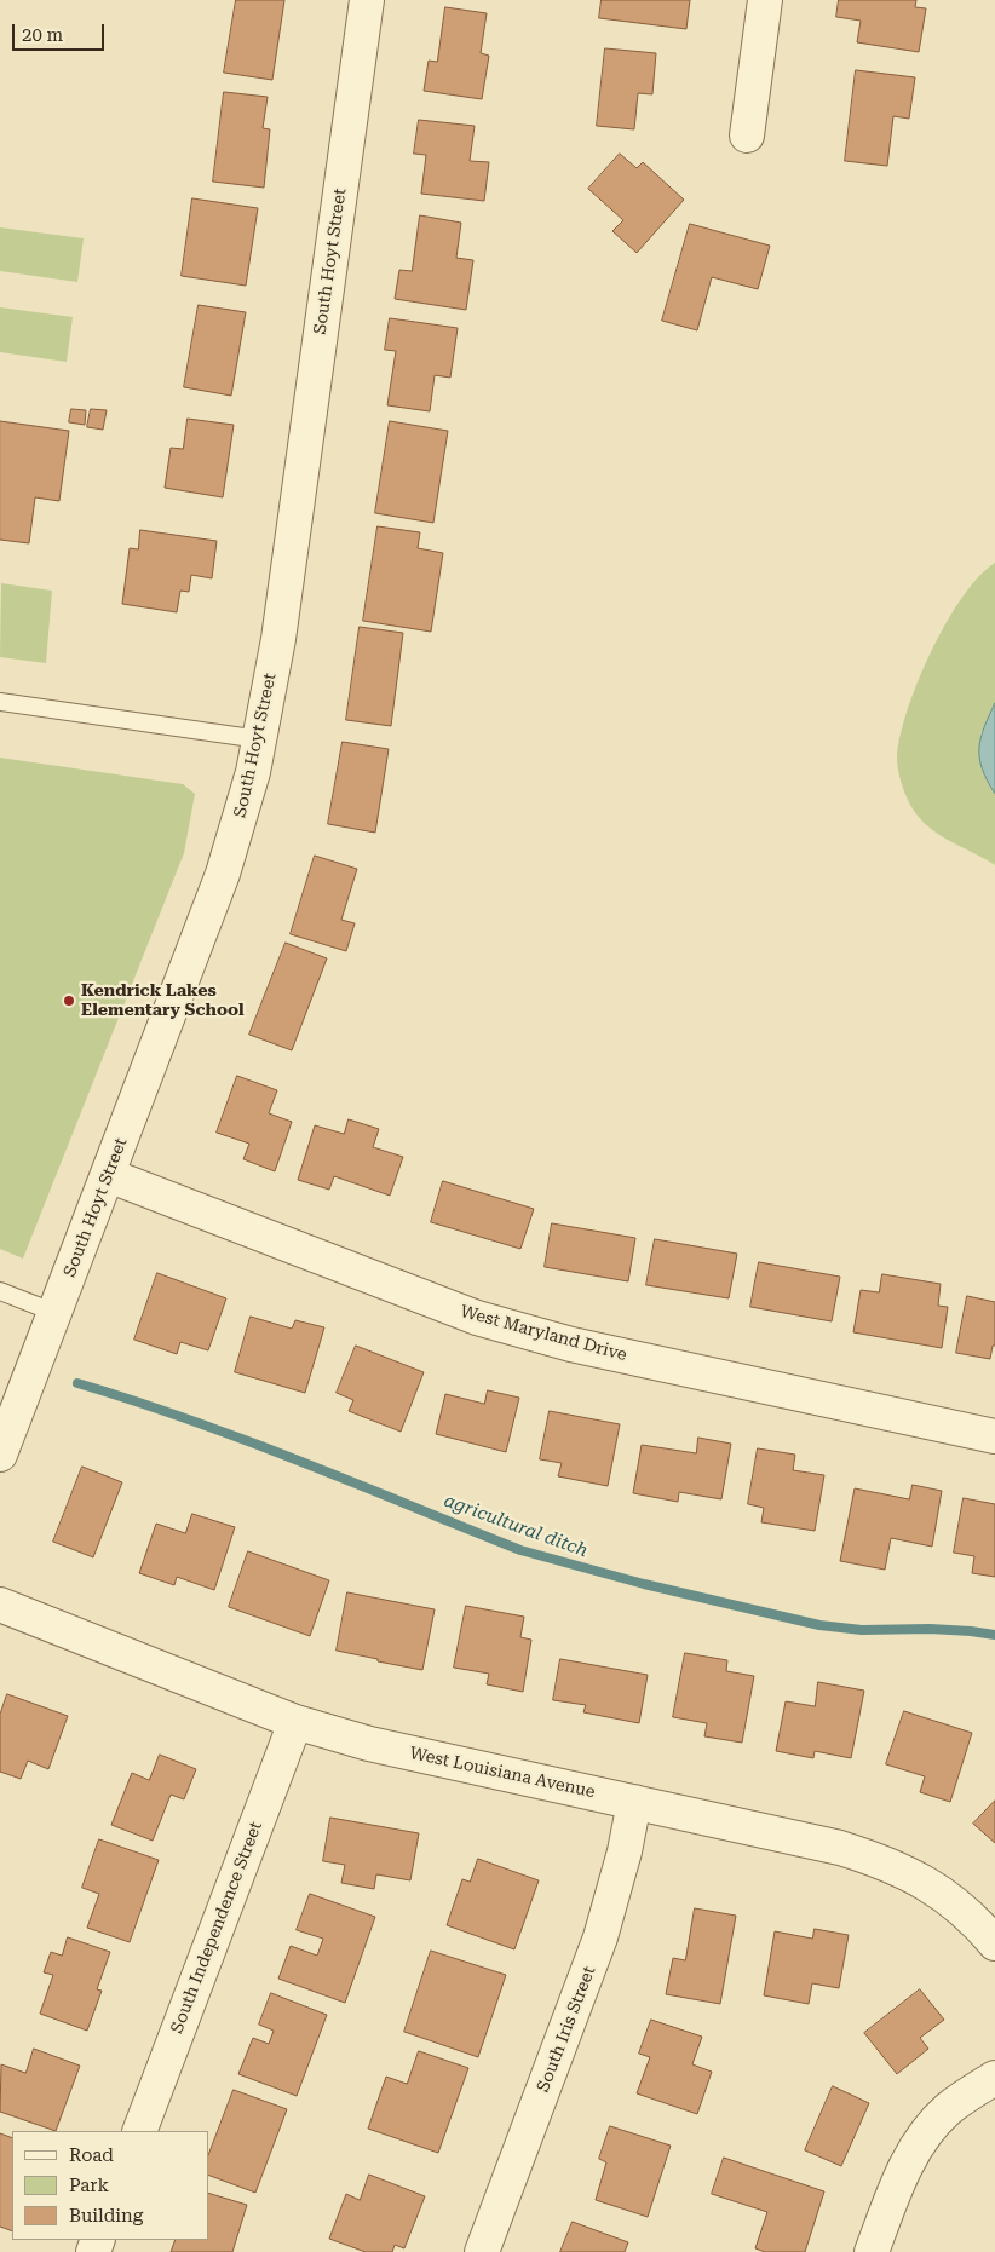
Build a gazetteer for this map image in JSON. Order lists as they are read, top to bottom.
{
  "streets": {
    "street": [
      "South Hoyt Street",
      "West Maryland Drive",
      "West Louisiana Avenue",
      "South Independence Street",
      "South Iris Street"
    ]
  },
  "crossings": [
    ["South Hoyt Street", "West Maryland Drive"],
    ["West Louisiana Avenue", "South Independence Street"],
    ["West Louisiana Avenue", "South Iris Street"]
  ],
  "water": ["agricultural ditch"],
  "places": ["Kendrick Lakes Elementary School"],
  "legend": ["Road", "Park", "Building"],
  "scale_bar": "20 m"
}
